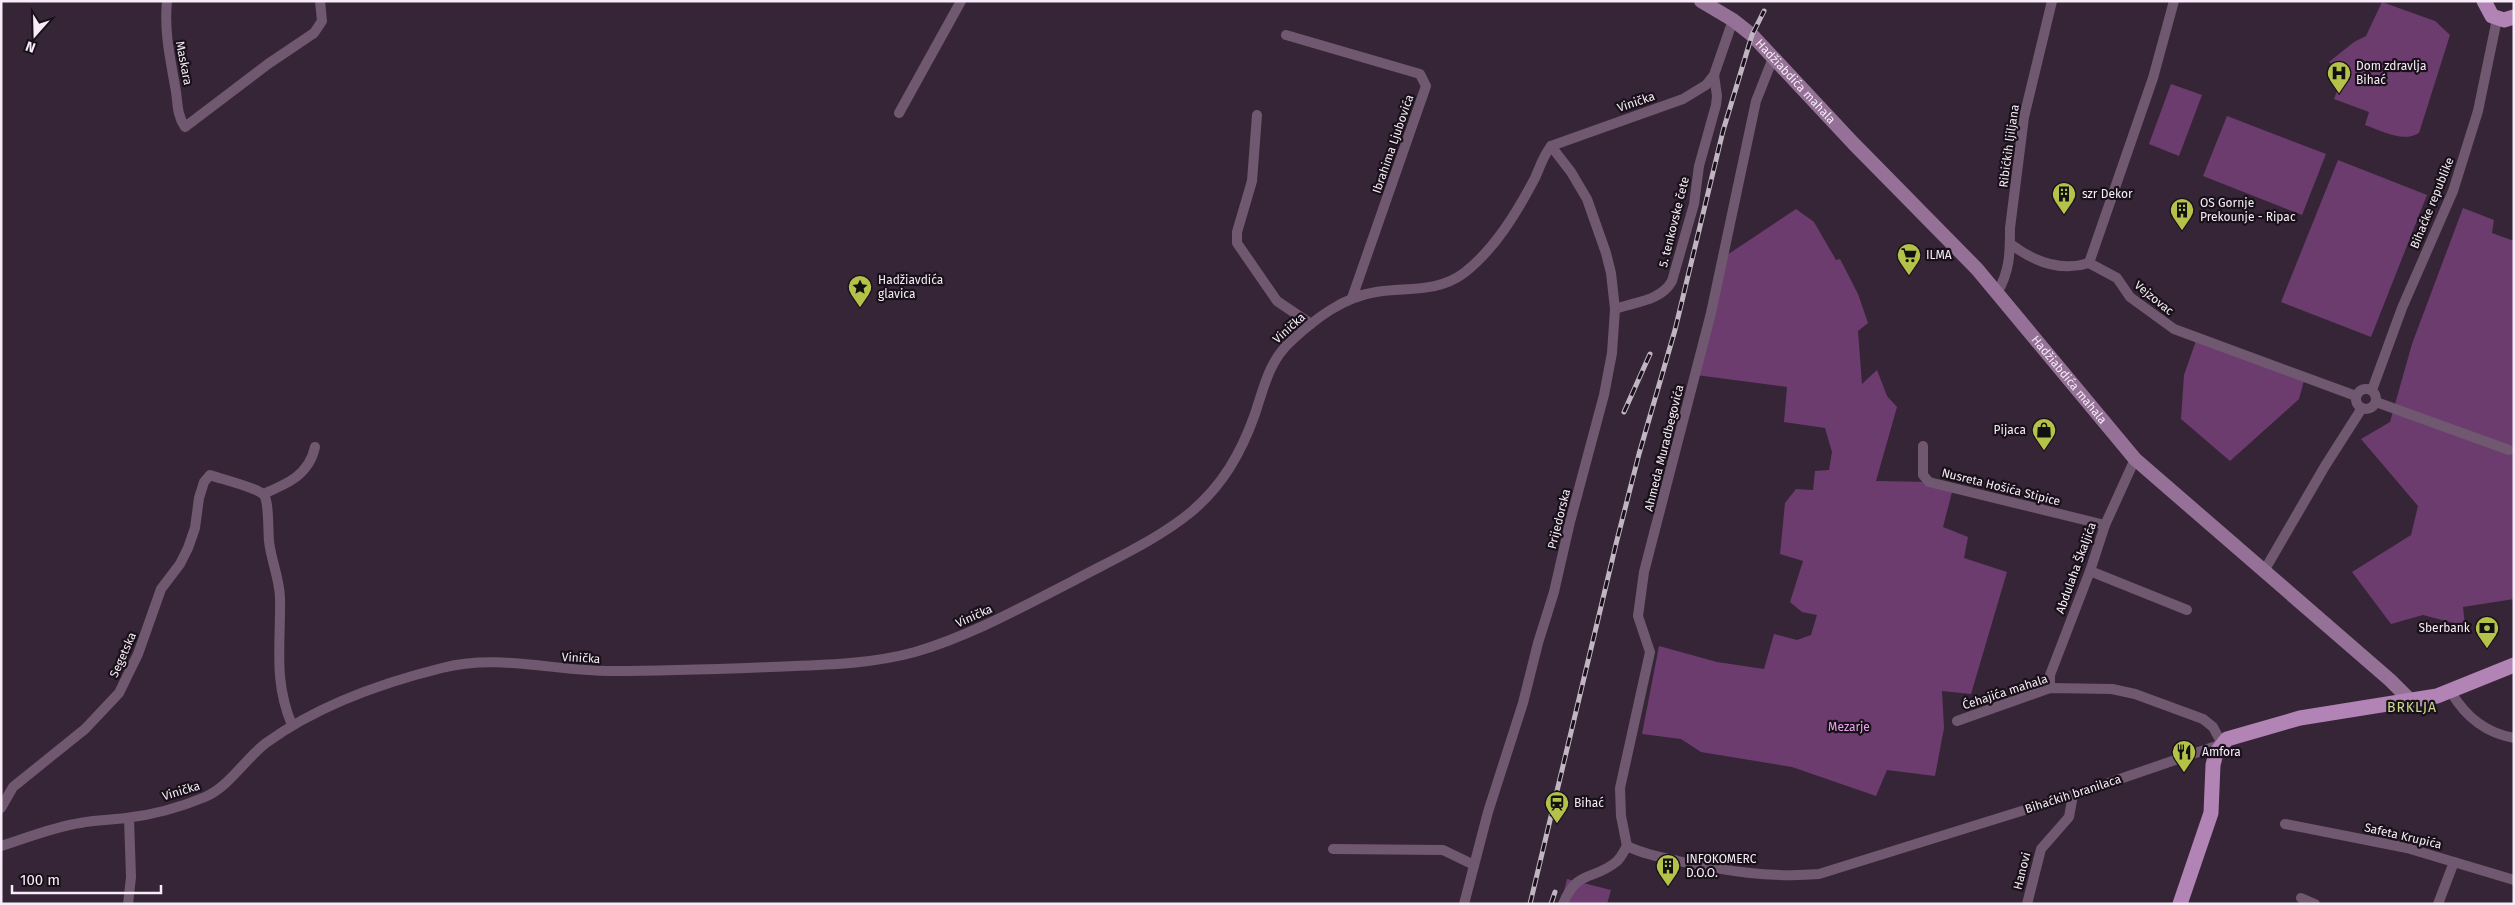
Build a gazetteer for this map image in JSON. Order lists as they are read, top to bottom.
{
  "streets": {
    "main road": ["Bihaćkih branilaca"],
    "street": [
      "Maskara",
      "Hadžiabdića mahala",
      "Vinička",
      "Ibrahima Ljubovića",
      "Ribićkih ljiljana",
      "Bihaćke republike",
      "5. tenkovske čete",
      "Vejzovac",
      "Ahmeda Muradbegovića",
      "Nusreta Hošića Stipice",
      "Prijedorska",
      "Abdulaha Škaljića",
      "Segetska",
      "Ćehajića mahala",
      "Safeta Krupića",
      "Hanovi"
    ]
  },
  "crossings": [
    ["Hadžiabdića mahala", "Vinička"],
    ["Hadžiabdića mahala", "Ribićkih ljiljana"],
    ["Hadžiabdića mahala", "Ahmeda Muradbegovića"],
    ["Hadžiabdića mahala", "Abdulaha Škaljića"],
    ["Hadžiabdića mahala", "Bihaćkih branilaca"],
    ["Vinička", "Ibrahima Ljubovića"],
    ["Vinička", "5. tenkovske čete"],
    ["Vinička", "Prijedorska"],
    ["Bihaćke republike", "Vejzovac"],
    ["5. tenkovske čete", "Prijedorska"],
    ["Ahmeda Muradbegovića", "Bihaćkih branilaca"],
    ["Nusreta Hošića Stipice", "Abdulaha Škaljića"],
    ["Abdulaha Škaljića", "Ćehajića mahala"],
    ["Ćehajića mahala", "Bihaćkih branilaca"],
    ["Bihaćkih branilaca", "Hanovi"]
  ],
  "districts": ["BRKLJA"],
  "parks": ["Mezarje"],
  "places": {
    "hospital": ["Dom zdravlja Bihać"],
    "building": ["szr Dekor", "OS Gornje Prekounje - Ripac", "INFOKOMERC D.O.O."],
    "supermarket": ["ILMA"],
    "place": ["Hadžiavdića glavica"],
    "shop": ["Pijaca"],
    "bank": ["Sberbank"],
    "restaurant": ["Amfora"],
    "station": ["Bihać"]
  },
  "scale_bar": "100 m",
  "north": "bottom"
}
